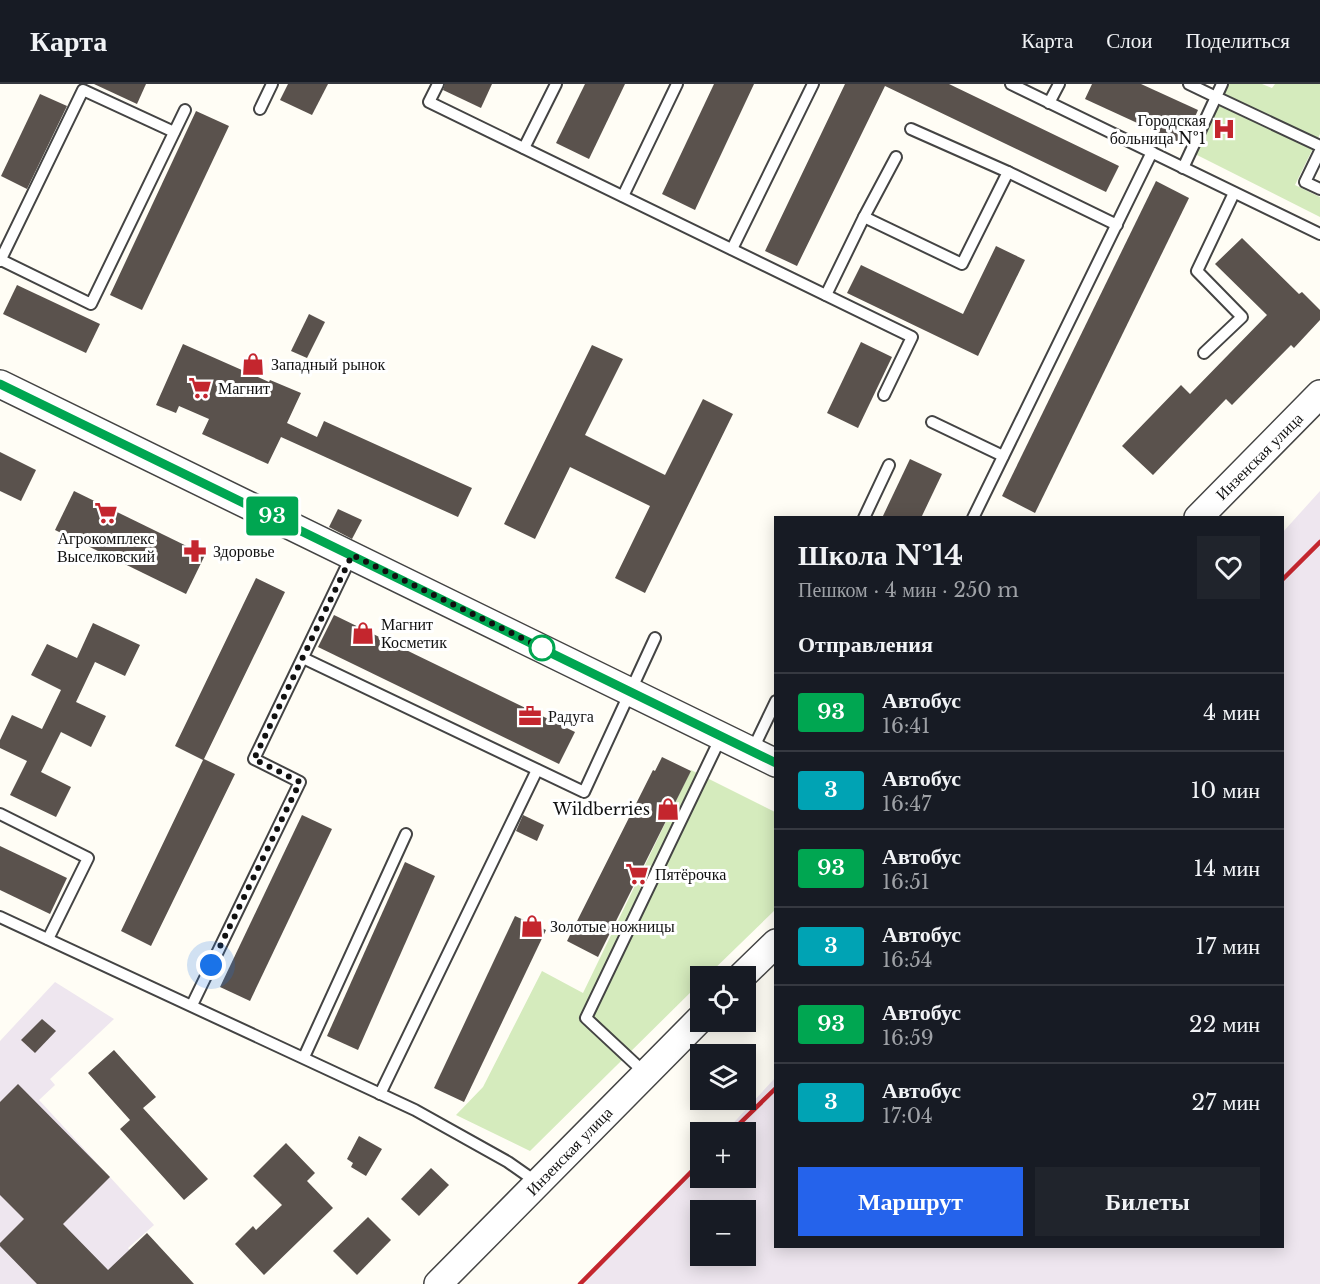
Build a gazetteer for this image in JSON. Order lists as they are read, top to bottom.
{
  "streets": {
    "street": ["Инзенская улица"]
  },
  "places": {
    "hospital": ["Городская больница №1"],
    "shop": [
      "Западный рынок",
      "Магнит Косметик",
      "Wildberries",
      "Золотые ножницы"
    ],
    "supermarket": ["Магнит", "Агрокомплекс Выселковский", "Пятёрочка"],
    "pharmacy": ["Здоровье"],
    "office": ["Радуга"]
  },
  "lines": ["bus line 93"],
  "page": {
    "header": "Карта",
    "nav": ["Карта", "Слои", "Поделиться"],
    "on_map": "93",
    "heading": [
      ["Школа №14", "Пешком · 4 мин · 250 m"],
      "Отправления"
    ],
    "list": [
      {
        "mark": "93",
        "name": "Автобус",
        "note": "16:41",
        "value": "4 мин"
      },
      {
        "mark": "3",
        "name": "Автобус",
        "note": "16:47",
        "value": "10 мин"
      },
      {
        "mark": "93",
        "name": "Автобус",
        "note": "16:51",
        "value": "14 мин"
      },
      {
        "mark": "3",
        "name": "Автобус",
        "note": "16:54",
        "value": "17 мин"
      },
      {
        "mark": "93",
        "name": "Автобус",
        "note": "16:59",
        "value": "22 мин"
      },
      {
        "mark": "3",
        "name": "Автобус",
        "note": "17:04",
        "value": "27 мин"
      }
    ],
    "map_buttons": ["+", "−"],
    "buttons": ["Маршрут", "Билеты"]
  }
}
